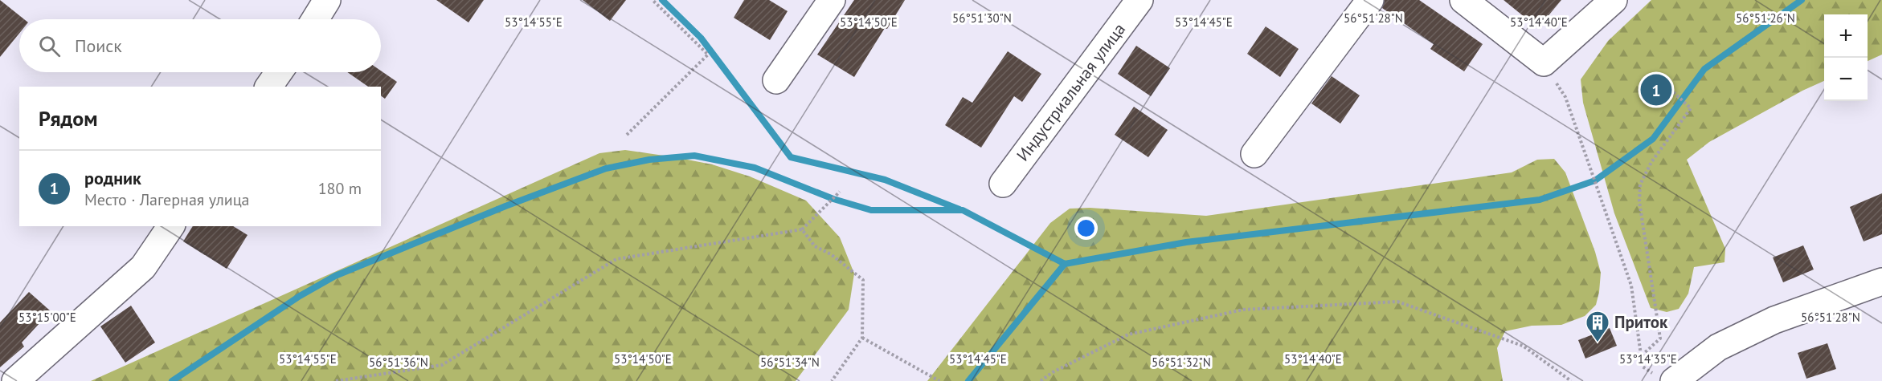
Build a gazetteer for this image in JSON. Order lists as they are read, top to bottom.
{
  "streets": {
    "street": ["Индустриальная улица"]
  },
  "places": {
    "building": ["Приток"]
  },
  "page": {
    "map_buttons": ["+", "−"],
    "search": "Поиск",
    "pins": "1",
    "heading": "Рядом",
    "list": [
      {
        "mark": "1",
        "name": "родник",
        "note": "Место · Лагерная улица",
        "value": "180 m"
      }
    ]
  },
  "coordinates": [
    "56°51'26\"N",
    "56°51'30\"N",
    "56°51'28\"N",
    "53°14'40\"E",
    "53°14'55\"E",
    "53°14'50\"E",
    "53°14'45\"E",
    "53°15'00\"E",
    "53°14'35\"E",
    "56°51'36\"N",
    "56°51'34\"N",
    "56°51'32\"N"
  ]
}
